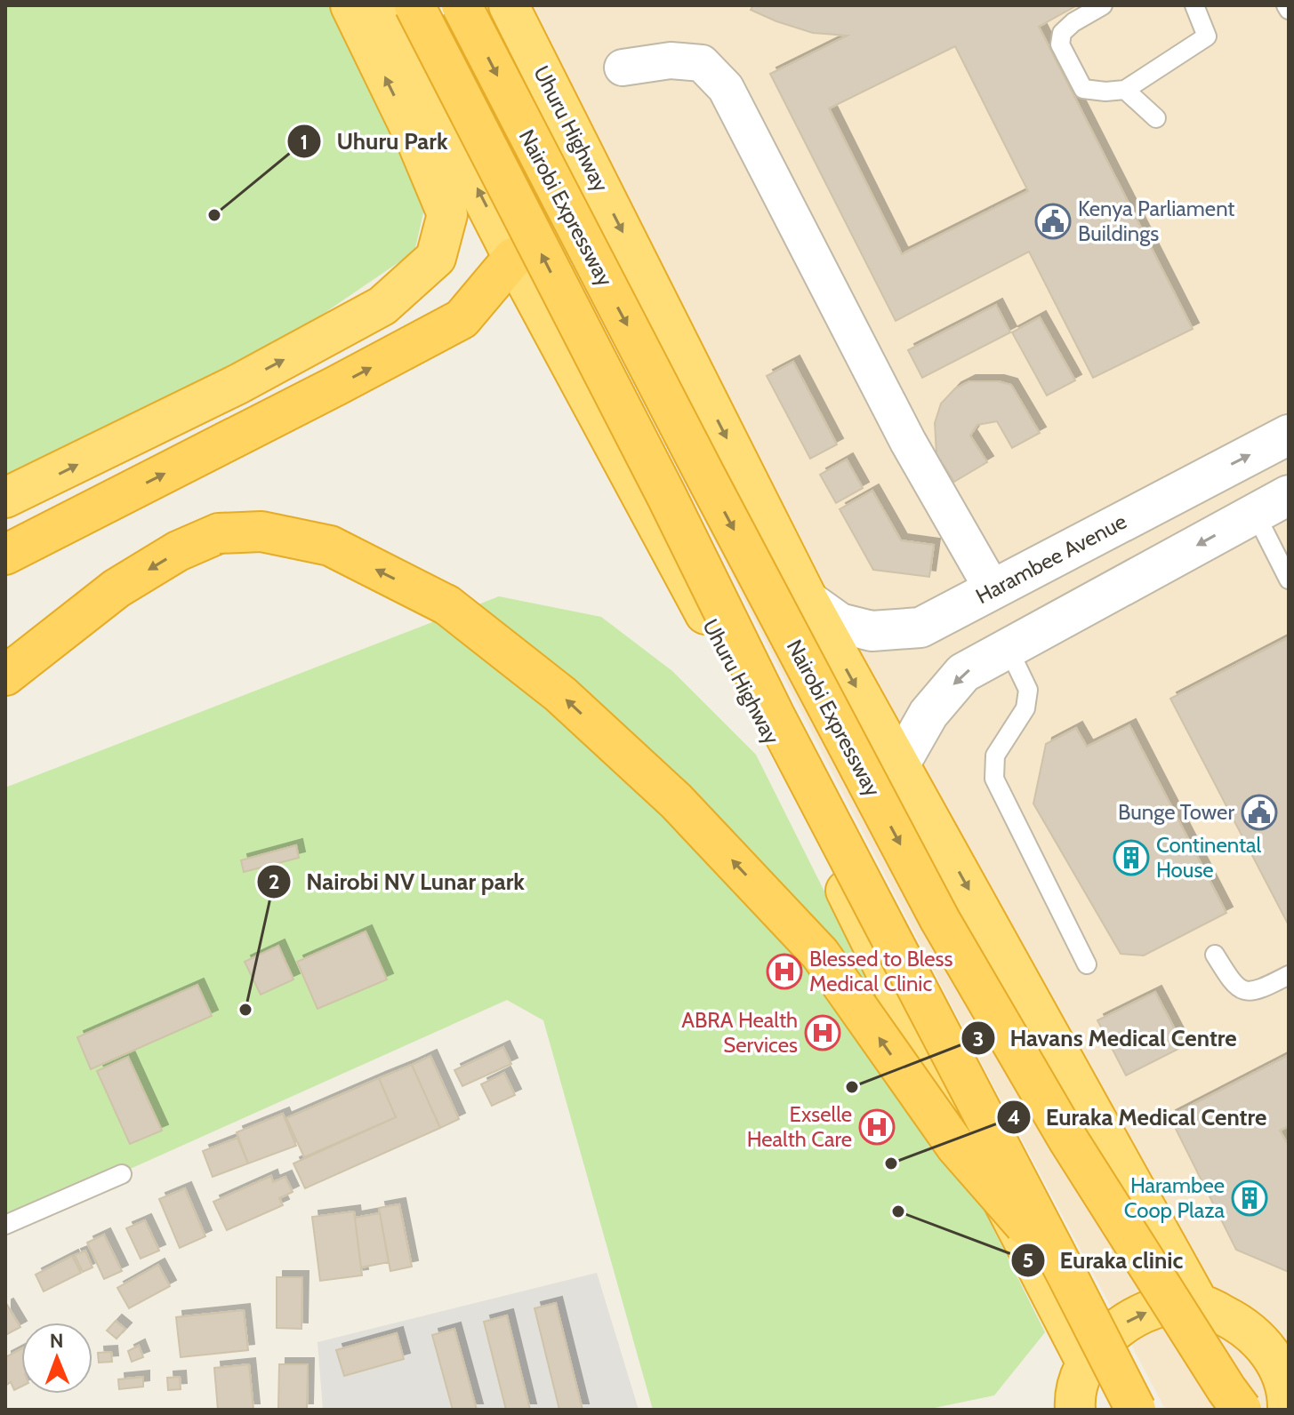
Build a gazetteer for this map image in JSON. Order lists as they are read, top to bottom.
{
  "streets": {
    "highway": ["Uhuru Highway", "Nairobi Expressway"],
    "street": ["Harambee Avenue"]
  },
  "crossings": [
    ["Uhuru Highway", "Harambee Avenue"]
  ],
  "places": {
    "other": [
      "Uhuru Park",
      "Nairobi NV Lunar park",
      "Havans Medical Centre",
      "Euraka Medical Centre",
      "Euraka clinic"
    ],
    "public building": ["Kenya Parliament Buildings", "Bunge Tower"],
    "building": ["Continental House", "Harambee Coop Plaza"],
    "hospital": ["Blessed to Bless Medical Clinic", "ABRA Health Services", "Exselle Health Care"]
  },
  "north": "top"
}
